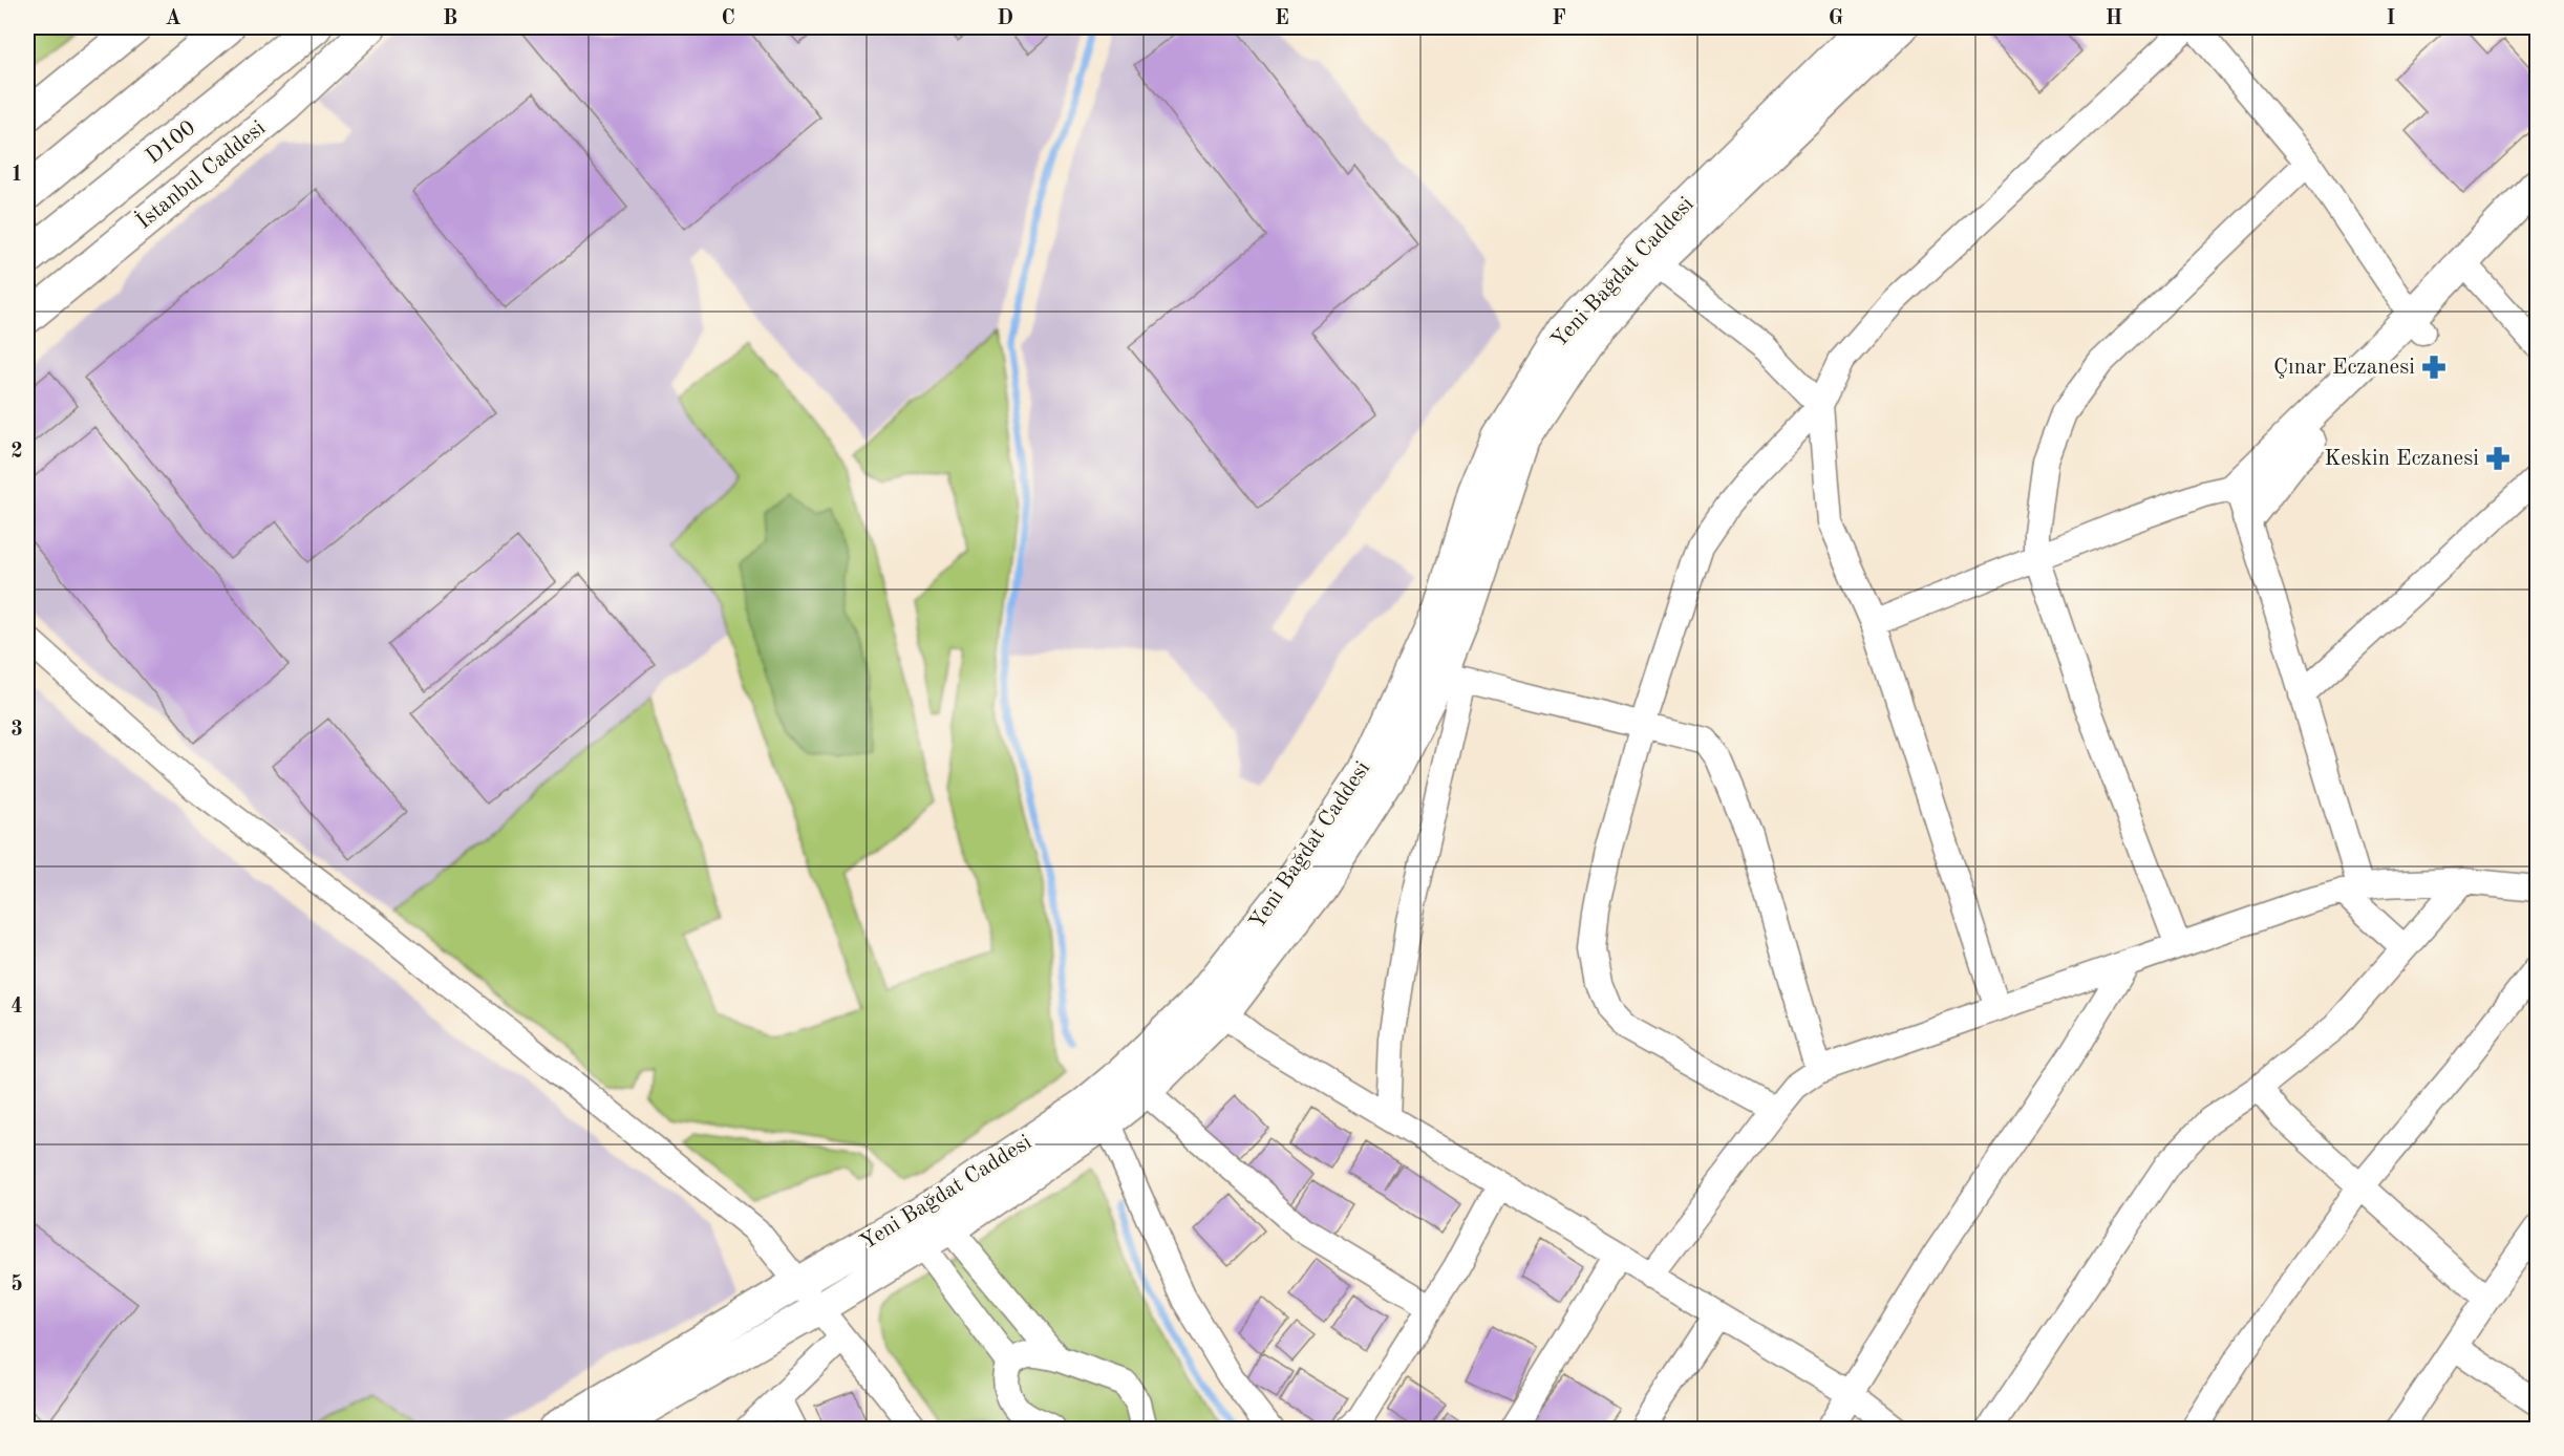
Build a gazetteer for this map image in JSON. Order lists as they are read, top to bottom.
{
  "streets": {
    "highway": ["D100"],
    "main road": ["İstanbul Caddesi", "Yeni Bağdat Caddesi"]
  },
  "places": {
    "pharmacy": ["Çınar Eczanesi", "Keskin Eczanesi"]
  },
  "grid": {
    "columns": [
      "A",
      "B",
      "C",
      "D",
      "E",
      "F",
      "G",
      "H",
      "I"
    ],
    "rows": [
      "1",
      "2",
      "3",
      "4",
      "5"
    ]
  }
}
